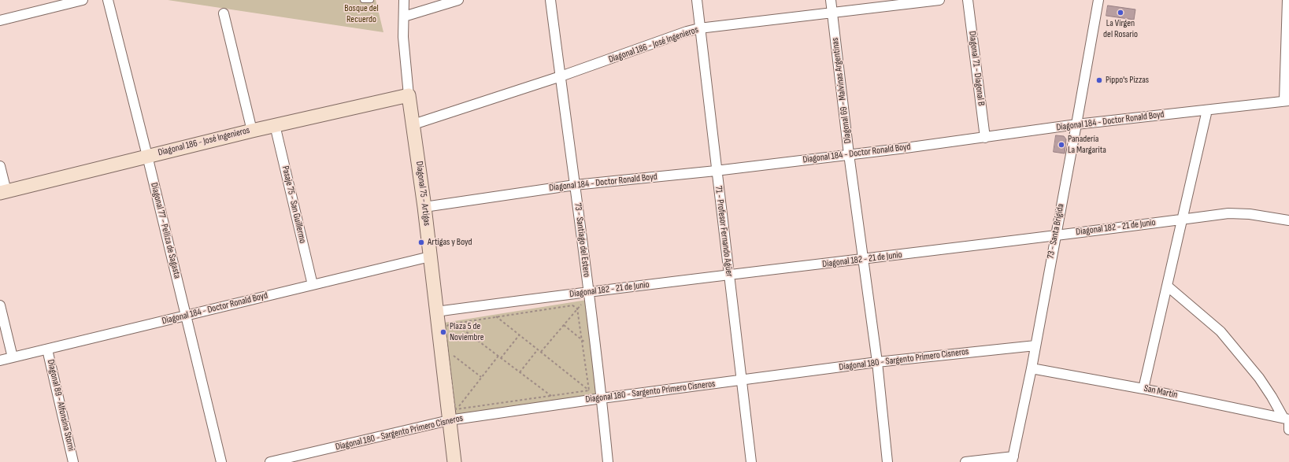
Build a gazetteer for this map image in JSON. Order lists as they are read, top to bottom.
{
  "streets": {
    "street": [
      "Diagonal 186 - José Ingenieros",
      "Diagonal 71 - Diagonal B",
      "Diagonal 69 - Malvinas Argentinas",
      "Diagonal 184 - Doctor Ronald Boyd",
      "Diagonal 75 - Artigas",
      "Pasaje 75 - San Guillermo",
      "Diagonal 182 - 21 de Junio",
      "Diagonal 77 - Pelliza de Sagasta",
      "71 - Profesor Fernando Agüer",
      "73 - Santa Brígida",
      "73 - Santiago del Estero",
      "Diagonal 180 - Sargento Primero Cisneros",
      "San Martín",
      "Diagonal 89 - Alfonsina Storni"
    ]
  },
  "crossings": [
    ["Diagonal 186 - José Ingenieros", "Diagonal 69 - Malvinas Argentinas"],
    ["Diagonal 186 - José Ingenieros", "Diagonal 75 - Artigas"],
    ["Diagonal 186 - José Ingenieros", "Pasaje 75 - San Guillermo"],
    ["Diagonal 186 - José Ingenieros", "Diagonal 77 - Pelliza de Sagasta"],
    ["Diagonal 186 - José Ingenieros", "71 - Profesor Fernando Agüer"],
    ["Diagonal 186 - José Ingenieros", "73 - Santiago del Estero"],
    ["Diagonal 71 - Diagonal B", "Diagonal 184 - Doctor Ronald Boyd"],
    ["Diagonal 69 - Malvinas Argentinas", "Diagonal 184 - Doctor Ronald Boyd"],
    ["Diagonal 69 - Malvinas Argentinas", "Diagonal 182 - 21 de Junio"],
    ["Diagonal 69 - Malvinas Argentinas", "Diagonal 180 - Sargento Primero Cisneros"],
    ["Diagonal 184 - Doctor Ronald Boyd", "Diagonal 75 - Artigas"],
    ["Diagonal 184 - Doctor Ronald Boyd", "Pasaje 75 - San Guillermo"],
    ["Diagonal 184 - Doctor Ronald Boyd", "Diagonal 77 - Pelliza de Sagasta"],
    ["Diagonal 184 - Doctor Ronald Boyd", "71 - Profesor Fernando Agüer"],
    ["Diagonal 184 - Doctor Ronald Boyd", "73 - Santa Brígida"],
    ["Diagonal 184 - Doctor Ronald Boyd", "73 - Santiago del Estero"],
    ["Diagonal 184 - Doctor Ronald Boyd", "Diagonal 89 - Alfonsina Storni"],
    ["Diagonal 75 - Artigas", "Diagonal 182 - 21 de Junio"],
    ["Diagonal 75 - Artigas", "Diagonal 180 - Sargento Primero Cisneros"],
    ["Diagonal 182 - 21 de Junio", "71 - Profesor Fernando Agüer"],
    ["Diagonal 182 - 21 de Junio", "73 - Santa Brígida"],
    ["Diagonal 182 - 21 de Junio", "73 - Santiago del Estero"],
    ["71 - Profesor Fernando Agüer", "Diagonal 180 - Sargento Primero Cisneros"],
    ["73 - Santa Brígida", "Diagonal 180 - Sargento Primero Cisneros"],
    ["73 - Santa Brígida", "San Martín"],
    ["73 - Santiago del Estero", "Diagonal 180 - Sargento Primero Cisneros"]
  ],
  "parks": ["Bosque del Recuerdo"],
  "places": [
    "La Virgen del Rosario",
    "Pippo's Pizzas",
    "Panadería La Margarita",
    "Artigas y Boyd",
    "Plaza 5 de Noviembre"
  ]
}
